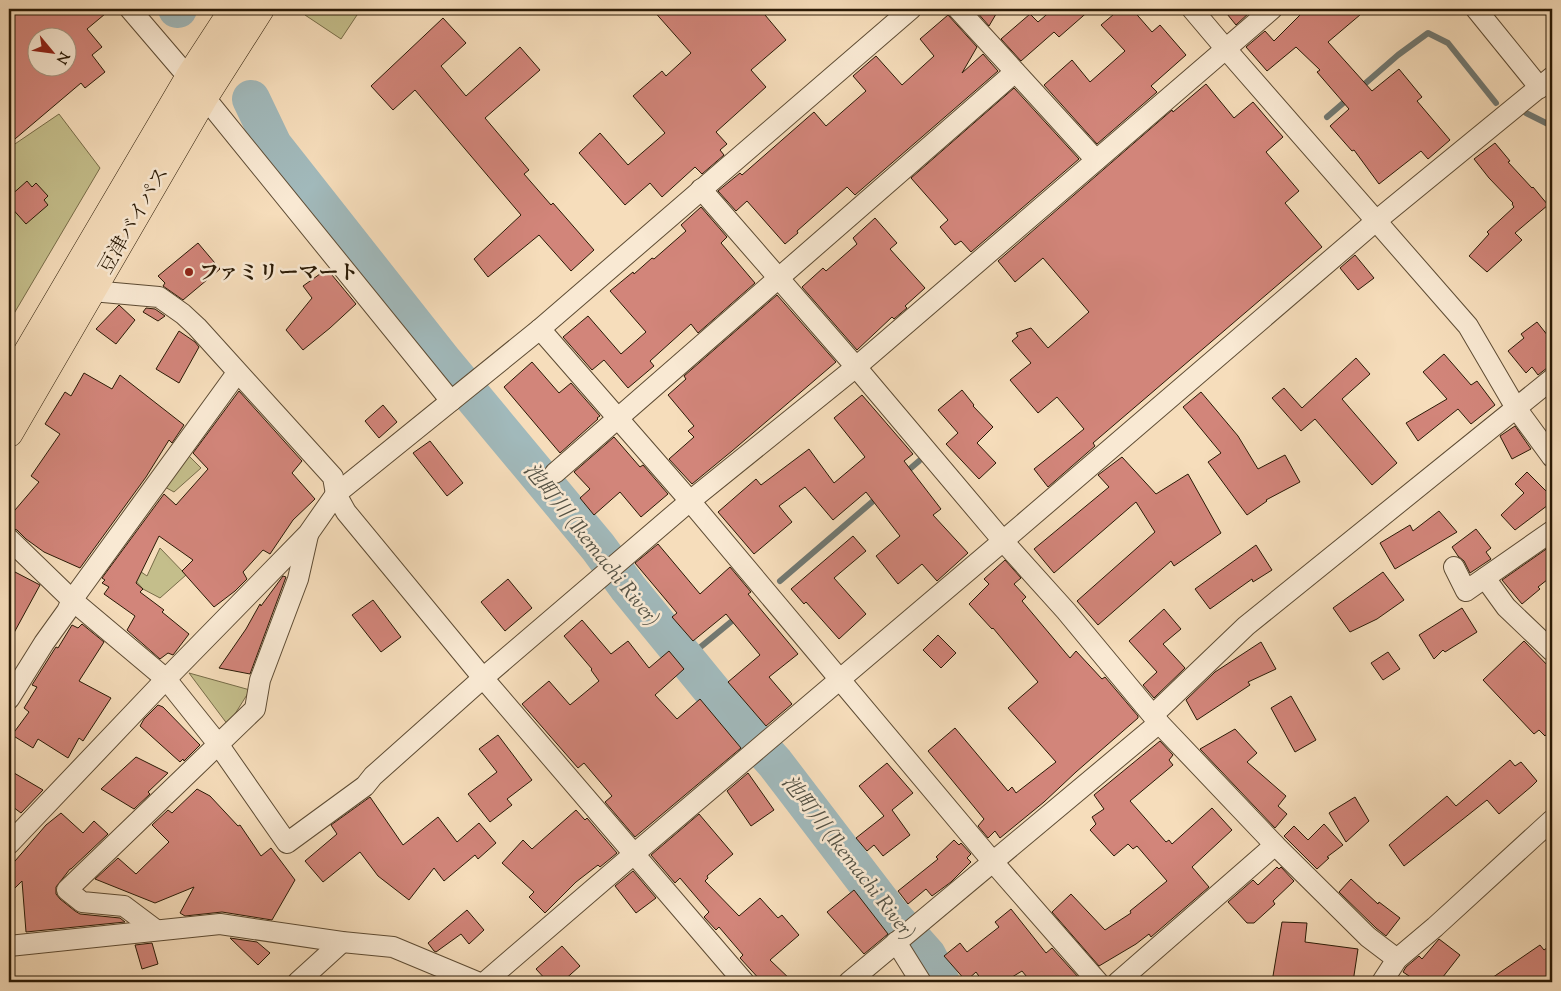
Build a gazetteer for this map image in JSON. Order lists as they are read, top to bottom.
{
  "streets": {
    "highway": ["豆津バイパス"]
  },
  "water": ["池町川 (Ikemachi River)"],
  "places": ["ファミリーマート"],
  "north": "bottom right"
}
